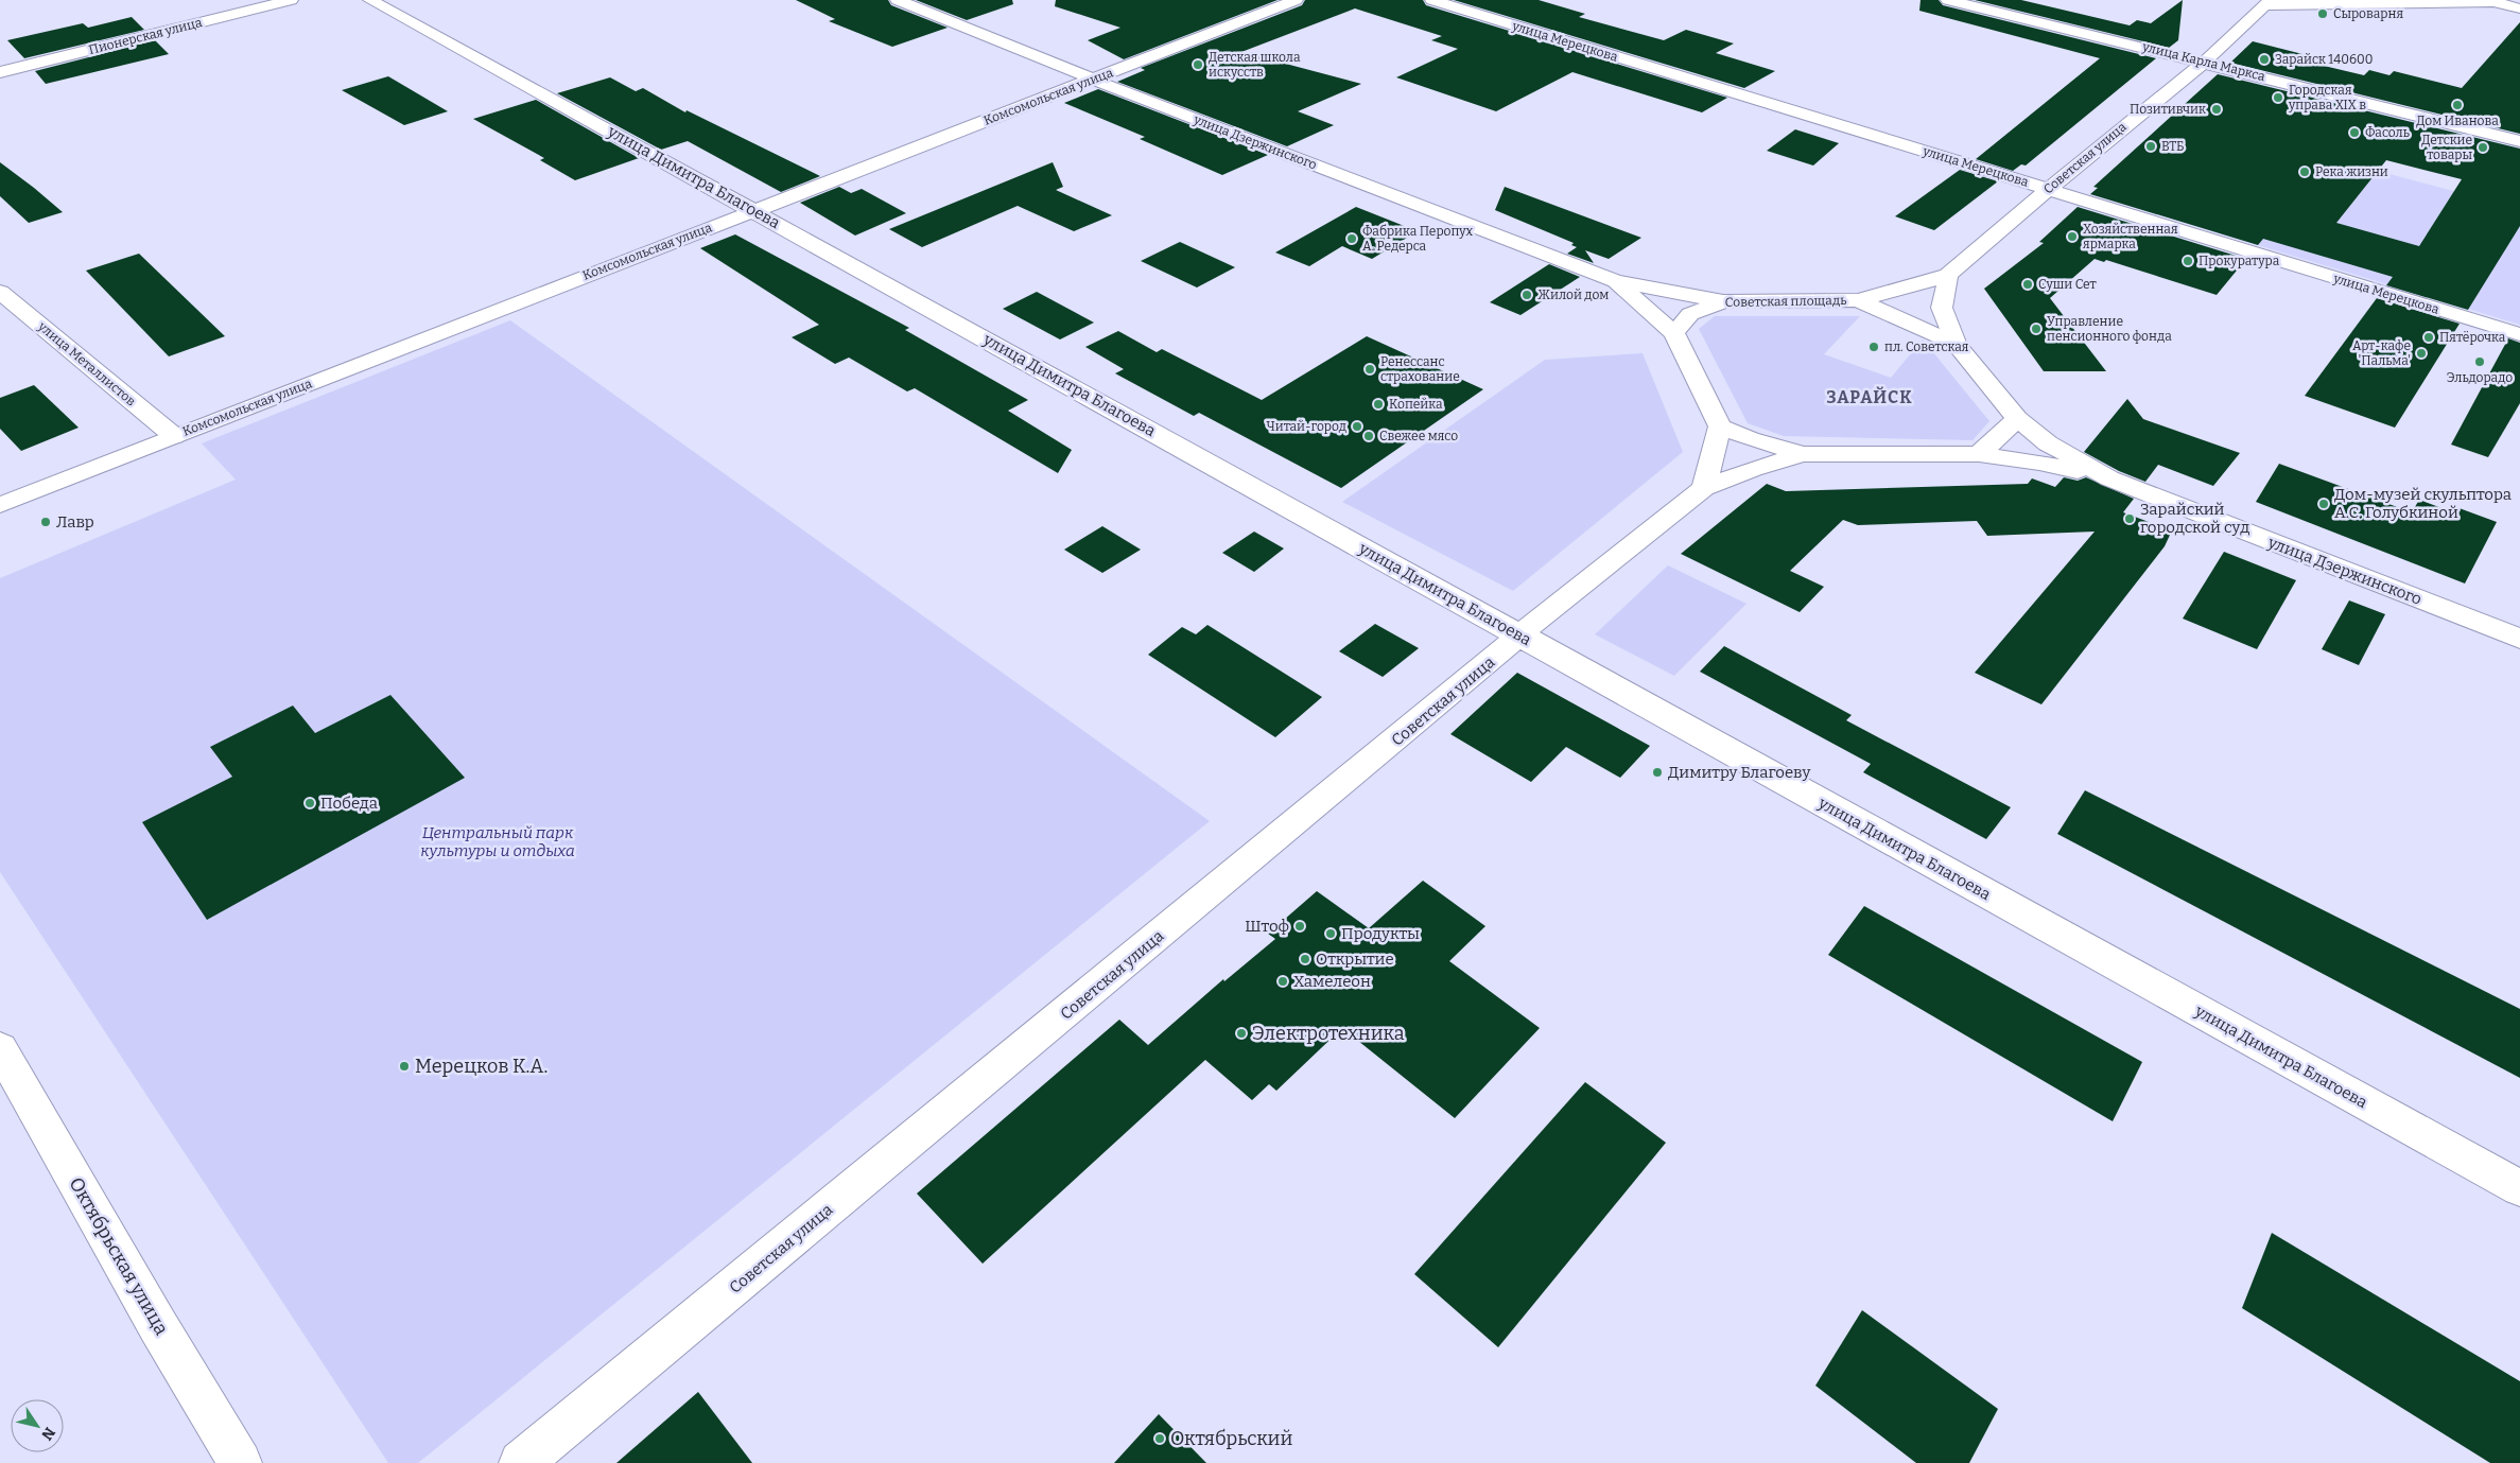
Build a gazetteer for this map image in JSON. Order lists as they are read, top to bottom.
{
  "streets": {
    "street": [
      "Пионерская улица",
      "улица Мерецкова",
      "улица Карла Маркса",
      "Комсомольская улица",
      "улица Дзержинского",
      "Советская улица",
      "улица Димитра Благоева",
      "Советская площадь",
      "улица Металлистов",
      "Октябрьская улица"
    ]
  },
  "crossings": [
    ["улица Мерецкова", "Советская улица"],
    ["улица Карла Маркса", "Советская улица"],
    ["Комсомольская улица", "улица Дзержинского"],
    ["Комсомольская улица", "улица Димитра Благоева"],
    ["Комсомольская улица", "улица Металлистов"],
    ["улица Дзержинского", "Советская площадь"],
    ["Советская улица", "улица Димитра Благоева"],
    ["Советская улица", "Советская площадь"]
  ],
  "districts": ["ЗАРАЙСК"],
  "parks": ["Центральный парк культуры и отдыха"],
  "places": [
    "Сыроварня",
    "Зарайск 140600",
    "Детская школа искусств",
    "Городская управа XIX в",
    "Дом Иванова",
    "Позитивчик",
    "Фасоль",
    "ВТБ",
    "Детские товары",
    "Река жизни",
    "Хозяйственная ярмарка",
    "Фабрика Перопух А. Редерса",
    "Прокуратура",
    "Суши Сет",
    "Жилой дом",
    "Управление пенсионного фонда",
    "Пятёрочка",
    "пл. Советская",
    "Арт-кафе 'Пальма'",
    "Эльдорадо",
    "Ренессанс страхование",
    "Копейка",
    "Читай-город",
    "Свежее мясо",
    "Дом-музей скульптора А.С. Голубкиной",
    "Зарайский городской суд",
    "Лавр",
    "Димитру Благоеву",
    "Победа",
    "Штоф",
    "Продукты",
    "Открытие",
    "Хамелеон",
    "Электротехника",
    "Мерецков К.А.",
    "Октябрьский"
  ],
  "north": "bottom right"
}
